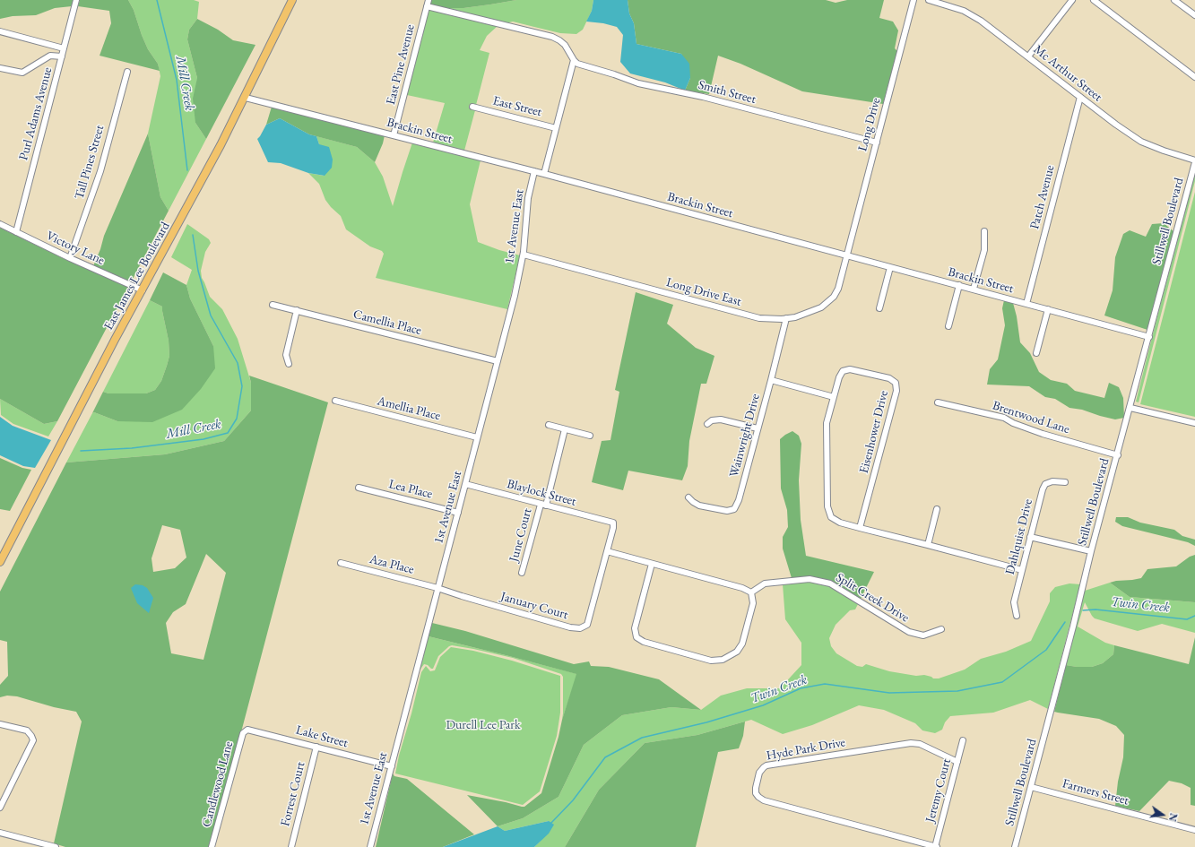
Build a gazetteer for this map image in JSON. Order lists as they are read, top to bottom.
{
  "streets": {
    "main road": ["East James Lee Boulevard"],
    "street": [
      "East Pine Avenue",
      "Mc Arthur Street",
      "Smith Street",
      "East Street",
      "Purl Adams Avenue",
      "Long Drive",
      "Brackin Street",
      "Tall Pines Street",
      "Patch Avenue",
      "Stillwell Boulevard",
      "1st Avenue East",
      "Victory Lane",
      "Long Drive East",
      "Camellia Place",
      "Amellia Place",
      "Brentwood Lane",
      "Eisenhower Drive",
      "Wainwright Drive",
      "Lea Place",
      "Blaylock Street",
      "June Court",
      "Dahlquist Drive",
      "Aza Place",
      "Split Creek Drive",
      "January Court",
      "Lake Street",
      "Hyde Park Drive",
      "Candlewood Lane",
      "Jeremy Court",
      "Farmers Street",
      "Forrest Court"
    ]
  },
  "crossings": [
    ["East Pine Avenue", "Brackin Street"],
    ["Mc Arthur Street", "Patch Avenue"],
    ["Mc Arthur Street", "Stillwell Boulevard"],
    ["Smith Street", "Long Drive"],
    ["Purl Adams Avenue", "Victory Lane"],
    ["Long Drive", "Brackin Street"],
    ["Long Drive", "Long Drive East"],
    ["Brackin Street", "Patch Avenue"],
    ["Brackin Street", "Stillwell Boulevard"],
    ["Brackin Street", "1st Avenue East"],
    ["Brackin Street", "East James Lee Boulevard"],
    ["Brackin Street", "Long Drive East"],
    ["Tall Pines Street", "Victory Lane"],
    ["Stillwell Boulevard", "Brentwood Lane"],
    ["Stillwell Boulevard", "Farmers Street"],
    ["1st Avenue East", "Long Drive East"],
    ["1st Avenue East", "Camellia Place"],
    ["1st Avenue East", "Amellia Place"],
    ["1st Avenue East", "Lea Place"],
    ["1st Avenue East", "Blaylock Street"],
    ["1st Avenue East", "Aza Place"],
    ["1st Avenue East", "January Court"],
    ["1st Avenue East", "Lake Street"],
    ["Victory Lane", "East James Lee Boulevard"],
    ["Long Drive East", "Wainwright Drive"],
    ["Eisenhower Drive", "Dahlquist Drive"],
    ["Blaylock Street", "June Court"],
    ["Blaylock Street", "January Court"],
    ["Aza Place", "January Court"],
    ["Lake Street", "Candlewood Lane"],
    ["Lake Street", "Forrest Court"],
    ["Hyde Park Drive", "Jeremy Court"]
  ],
  "water": ["Mill Creek", "Twin Creek"],
  "parks": ["Durell Lee Park"],
  "north": "right"
}
